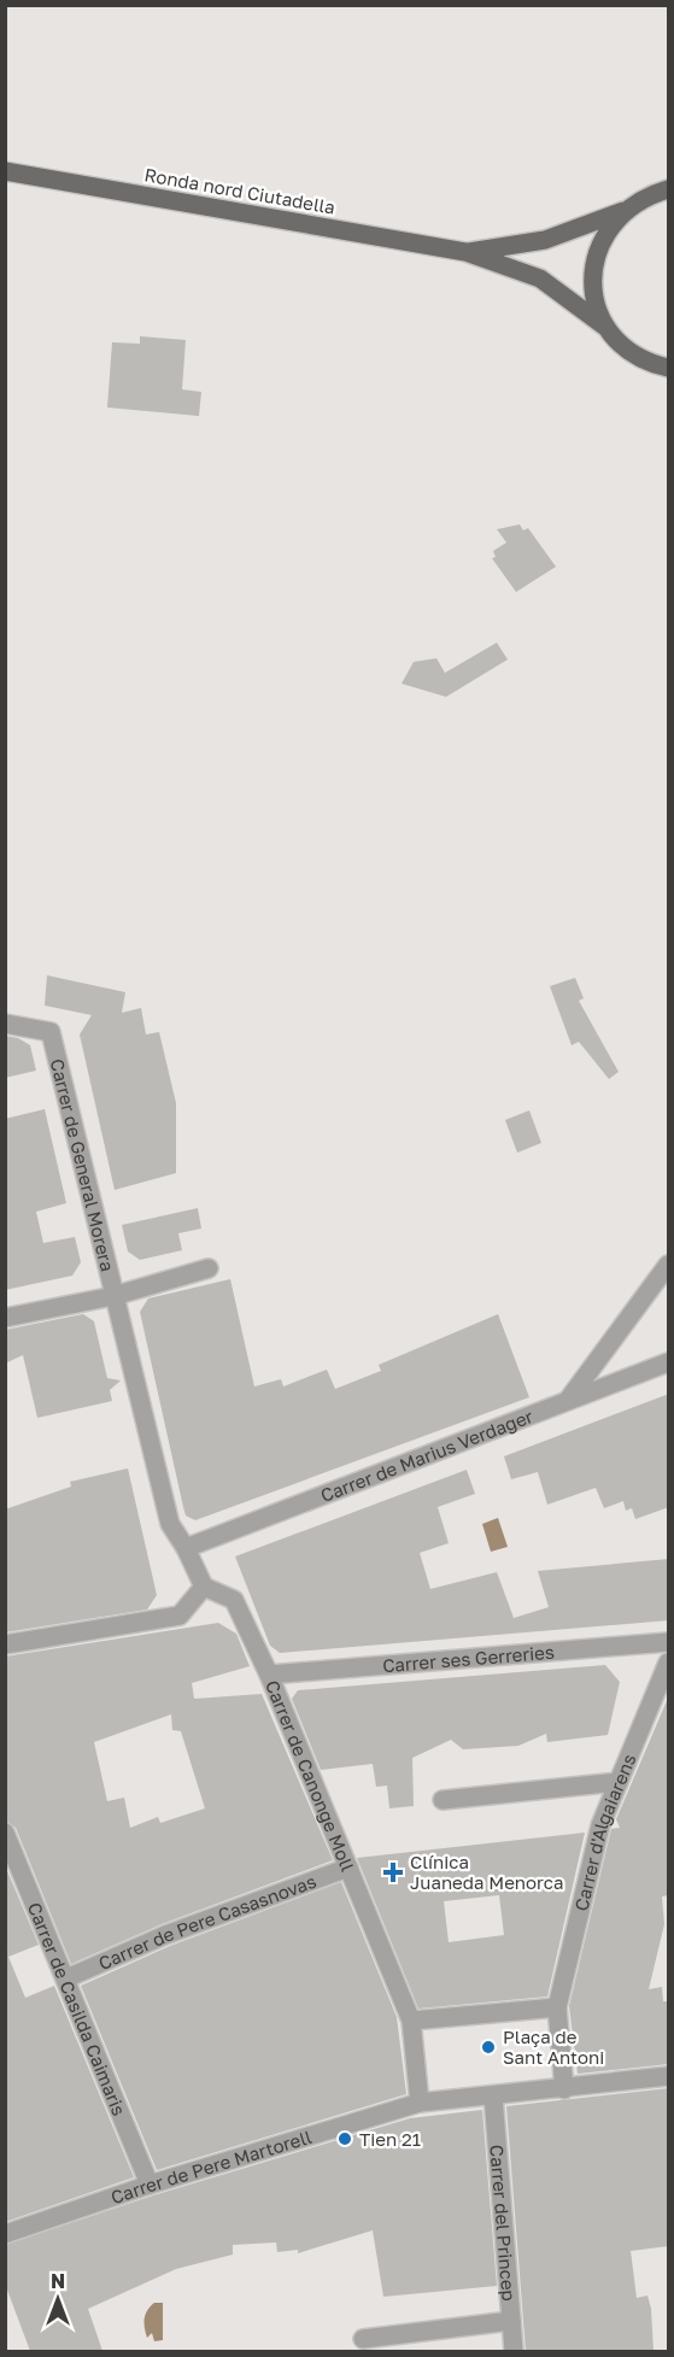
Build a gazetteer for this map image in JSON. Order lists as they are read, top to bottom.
{
  "streets": {
    "main road": ["Ronda nord Ciutadella"],
    "street": [
      "Carrer de General Morera",
      "Carrer de Marius Verdager",
      "Carrer ses Gerreries",
      "Carrer de Canonge Moll",
      "Carrer d'Algaiarens",
      "Carrer de Pere Casasnovas",
      "Carrer de Casilda Caimaris",
      "Carrer de Pere Martorell",
      "Carrer del Princep"
    ]
  },
  "crossings": [
    ["Carrer de General Morera", "Carrer de Marius Verdager"],
    ["Carrer ses Gerreries", "Carrer de Canonge Moll"],
    ["Carrer de Canonge Moll", "Carrer de Pere Casasnovas"],
    ["Carrer de Pere Casasnovas", "Carrer de Casilda Caimaris"],
    ["Carrer de Casilda Caimaris", "Carrer de Pere Martorell"]
  ],
  "places": {
    "health": ["Clínica Juaneda Menorca"],
    "other": ["Plaça de Sant Antoni", "Tien 21"]
  },
  "north": "top"
}
